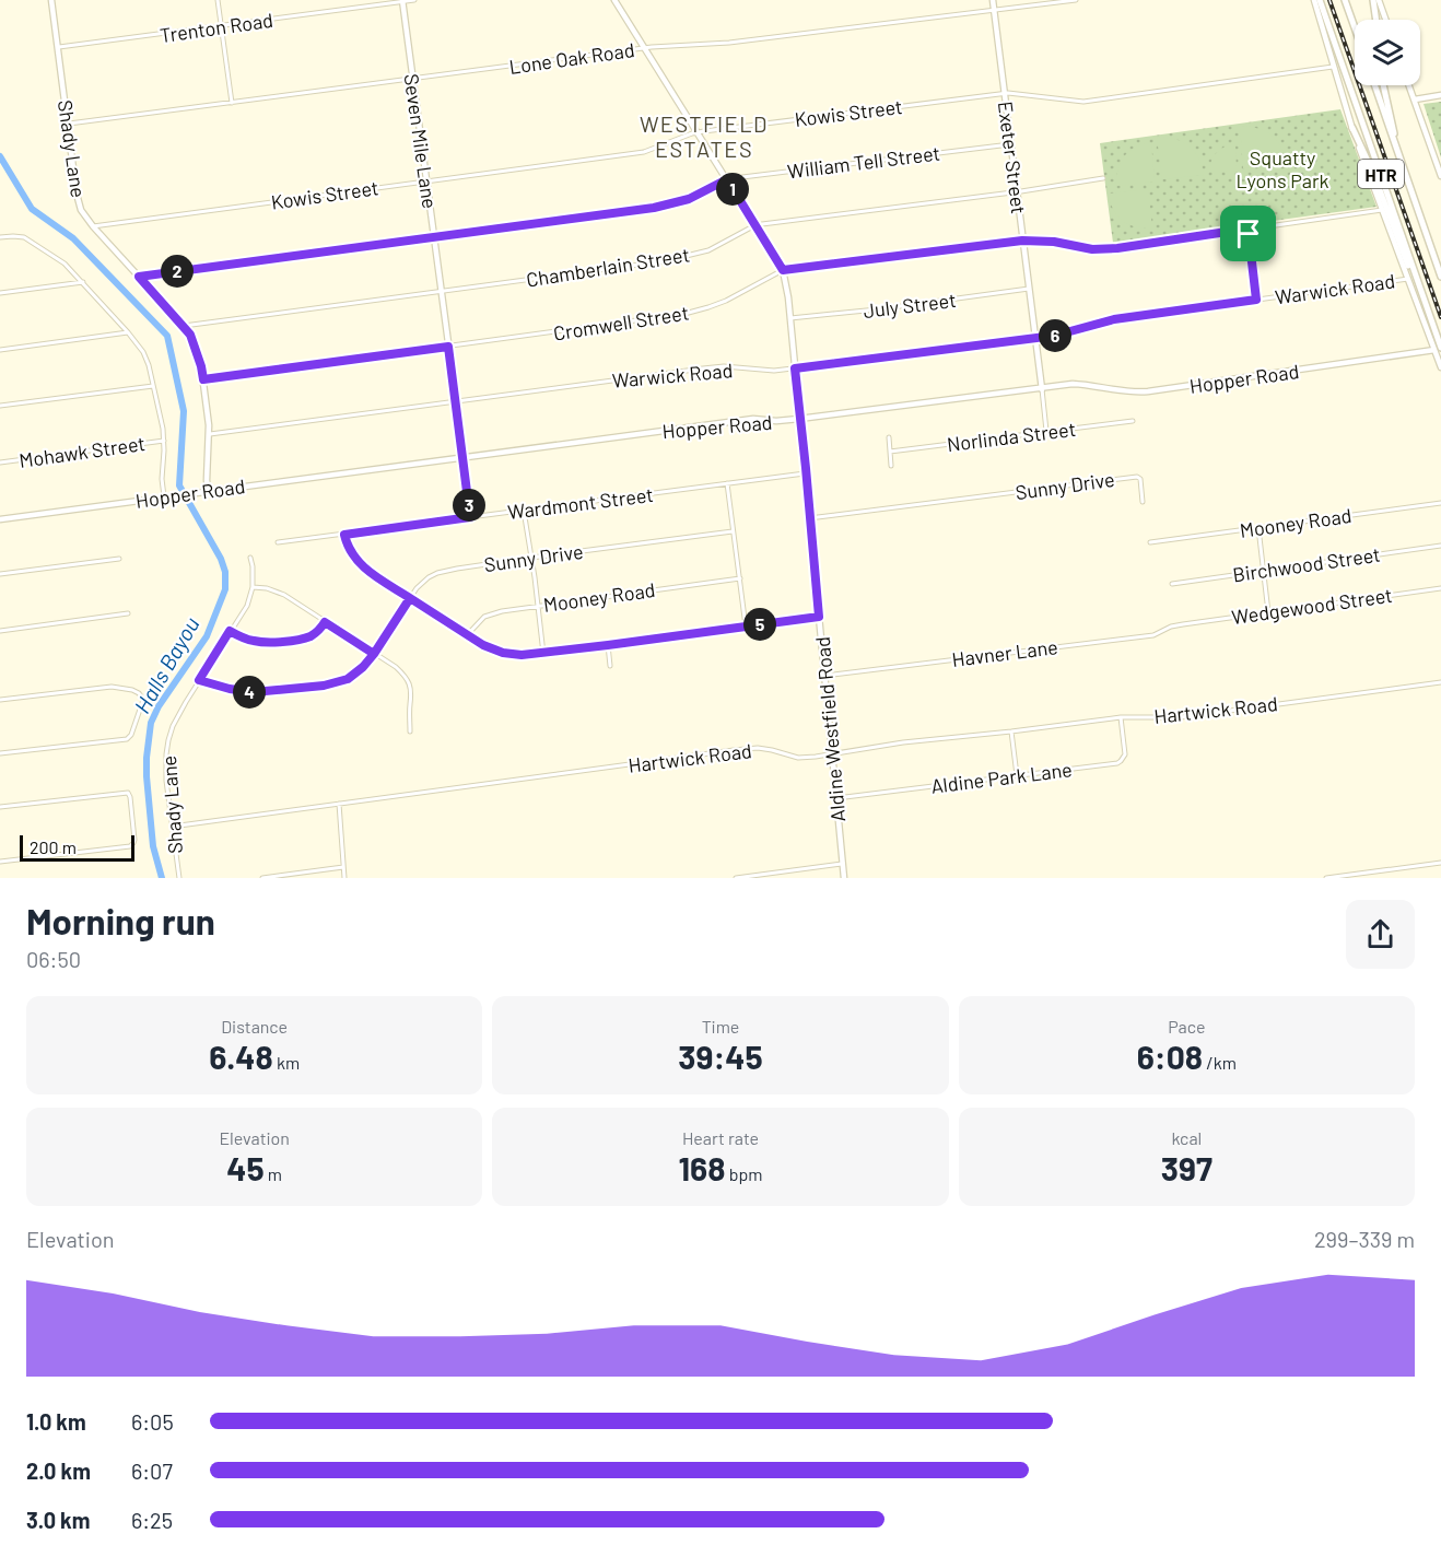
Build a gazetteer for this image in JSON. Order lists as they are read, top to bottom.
{
  "streets": {
    "highway": ["HTR"],
    "main road": [
      "Seven Mile Lane",
      "Shady Lane",
      "Exeter Street",
      "Hopper Road",
      "Aldine Westfield Road"
    ],
    "street": [
      "Trenton Road",
      "Lone Oak Road",
      "Kowis Street",
      "William Tell Street",
      "Chamberlain Street",
      "Warwick Road",
      "July Street",
      "Cromwell Street",
      "Norlinda Street",
      "Mohawk Street",
      "Sunny Drive",
      "Wardmont Street",
      "Mooney Road",
      "Birchwood Street",
      "Wedgewood Street",
      "Havner Lane",
      "Hartwick Road",
      "Aldine Park Lane"
    ]
  },
  "crossings": [
    ["Trenton Road", "Seven Mile Lane"],
    ["Trenton Road", "Shady Lane"],
    ["Lone Oak Road", "Seven Mile Lane"],
    ["Lone Oak Road", "Shady Lane"],
    ["Lone Oak Road", "Exeter Street"],
    ["Lone Oak Road", "Aldine Westfield Road"],
    ["Kowis Street", "Seven Mile Lane"],
    ["Kowis Street", "Shady Lane"],
    ["Kowis Street", "Exeter Street"],
    ["Kowis Street", "Aldine Westfield Road"],
    ["Seven Mile Lane", "William Tell Street"],
    ["Seven Mile Lane", "Chamberlain Street"],
    ["Seven Mile Lane", "Warwick Road"],
    ["Seven Mile Lane", "Cromwell Street"],
    ["Seven Mile Lane", "Hopper Road"],
    ["Seven Mile Lane", "Wardmont Street"],
    ["Shady Lane", "William Tell Street"],
    ["Shady Lane", "Chamberlain Street"],
    ["Shady Lane", "Warwick Road"],
    ["Shady Lane", "Cromwell Street"],
    ["Shady Lane", "Hopper Road"],
    ["Shady Lane", "Sunny Drive"],
    ["Shady Lane", "Hartwick Road"],
    ["Exeter Street", "William Tell Street"],
    ["Exeter Street", "Chamberlain Street"],
    ["Exeter Street", "Warwick Road"],
    ["Exeter Street", "July Street"],
    ["Exeter Street", "Cromwell Street"],
    ["Exeter Street", "Hopper Road"],
    ["Exeter Street", "Norlinda Street"],
    ["William Tell Street", "Aldine Westfield Road"],
    ["HTR", "Hopper Road"],
    ["Chamberlain Street", "Aldine Westfield Road"],
    ["Warwick Road", "Aldine Westfield Road"],
    ["July Street", "Aldine Westfield Road"],
    ["Cromwell Street", "Aldine Westfield Road"],
    ["Hopper Road", "Aldine Westfield Road"],
    ["Sunny Drive", "Aldine Westfield Road"],
    ["Wardmont Street", "Aldine Westfield Road"],
    ["Wedgewood Street", "Havner Lane"],
    ["Havner Lane", "Aldine Westfield Road"],
    ["Hartwick Road", "Aldine Westfield Road"],
    ["Hartwick Road", "Aldine Park Lane"],
    ["Aldine Westfield Road", "Aldine Park Lane"]
  ],
  "districts": ["WESTFIELD ESTATES"],
  "water": ["Halls Bayou"],
  "parks": ["Squatty Lyons Park"],
  "scale_bar": "200 m",
  "page": {
    "pins": [
      "1",
      "2",
      "6",
      "3",
      "5",
      "4"
    ],
    "scale": "200 m",
    "heading": ["Morning run", "06:50"],
    "stats": [
      ["Distance", "6.48 km"],
      ["Time", "39:45"],
      ["Pace", "6:08 /km"],
      ["Elevation", "45 m"],
      ["Heart rate", "168 bpm"],
      ["kcal", "397"]
    ],
    "chart": ["Elevation", "299–339 m"],
    "list": [
      {
        "name": "1.0 km",
        "note": "6:05"
      },
      {
        "name": "2.0 km",
        "note": "6:07"
      },
      {
        "name": "3.0 km",
        "note": "6:25"
      }
    ]
  }
}
